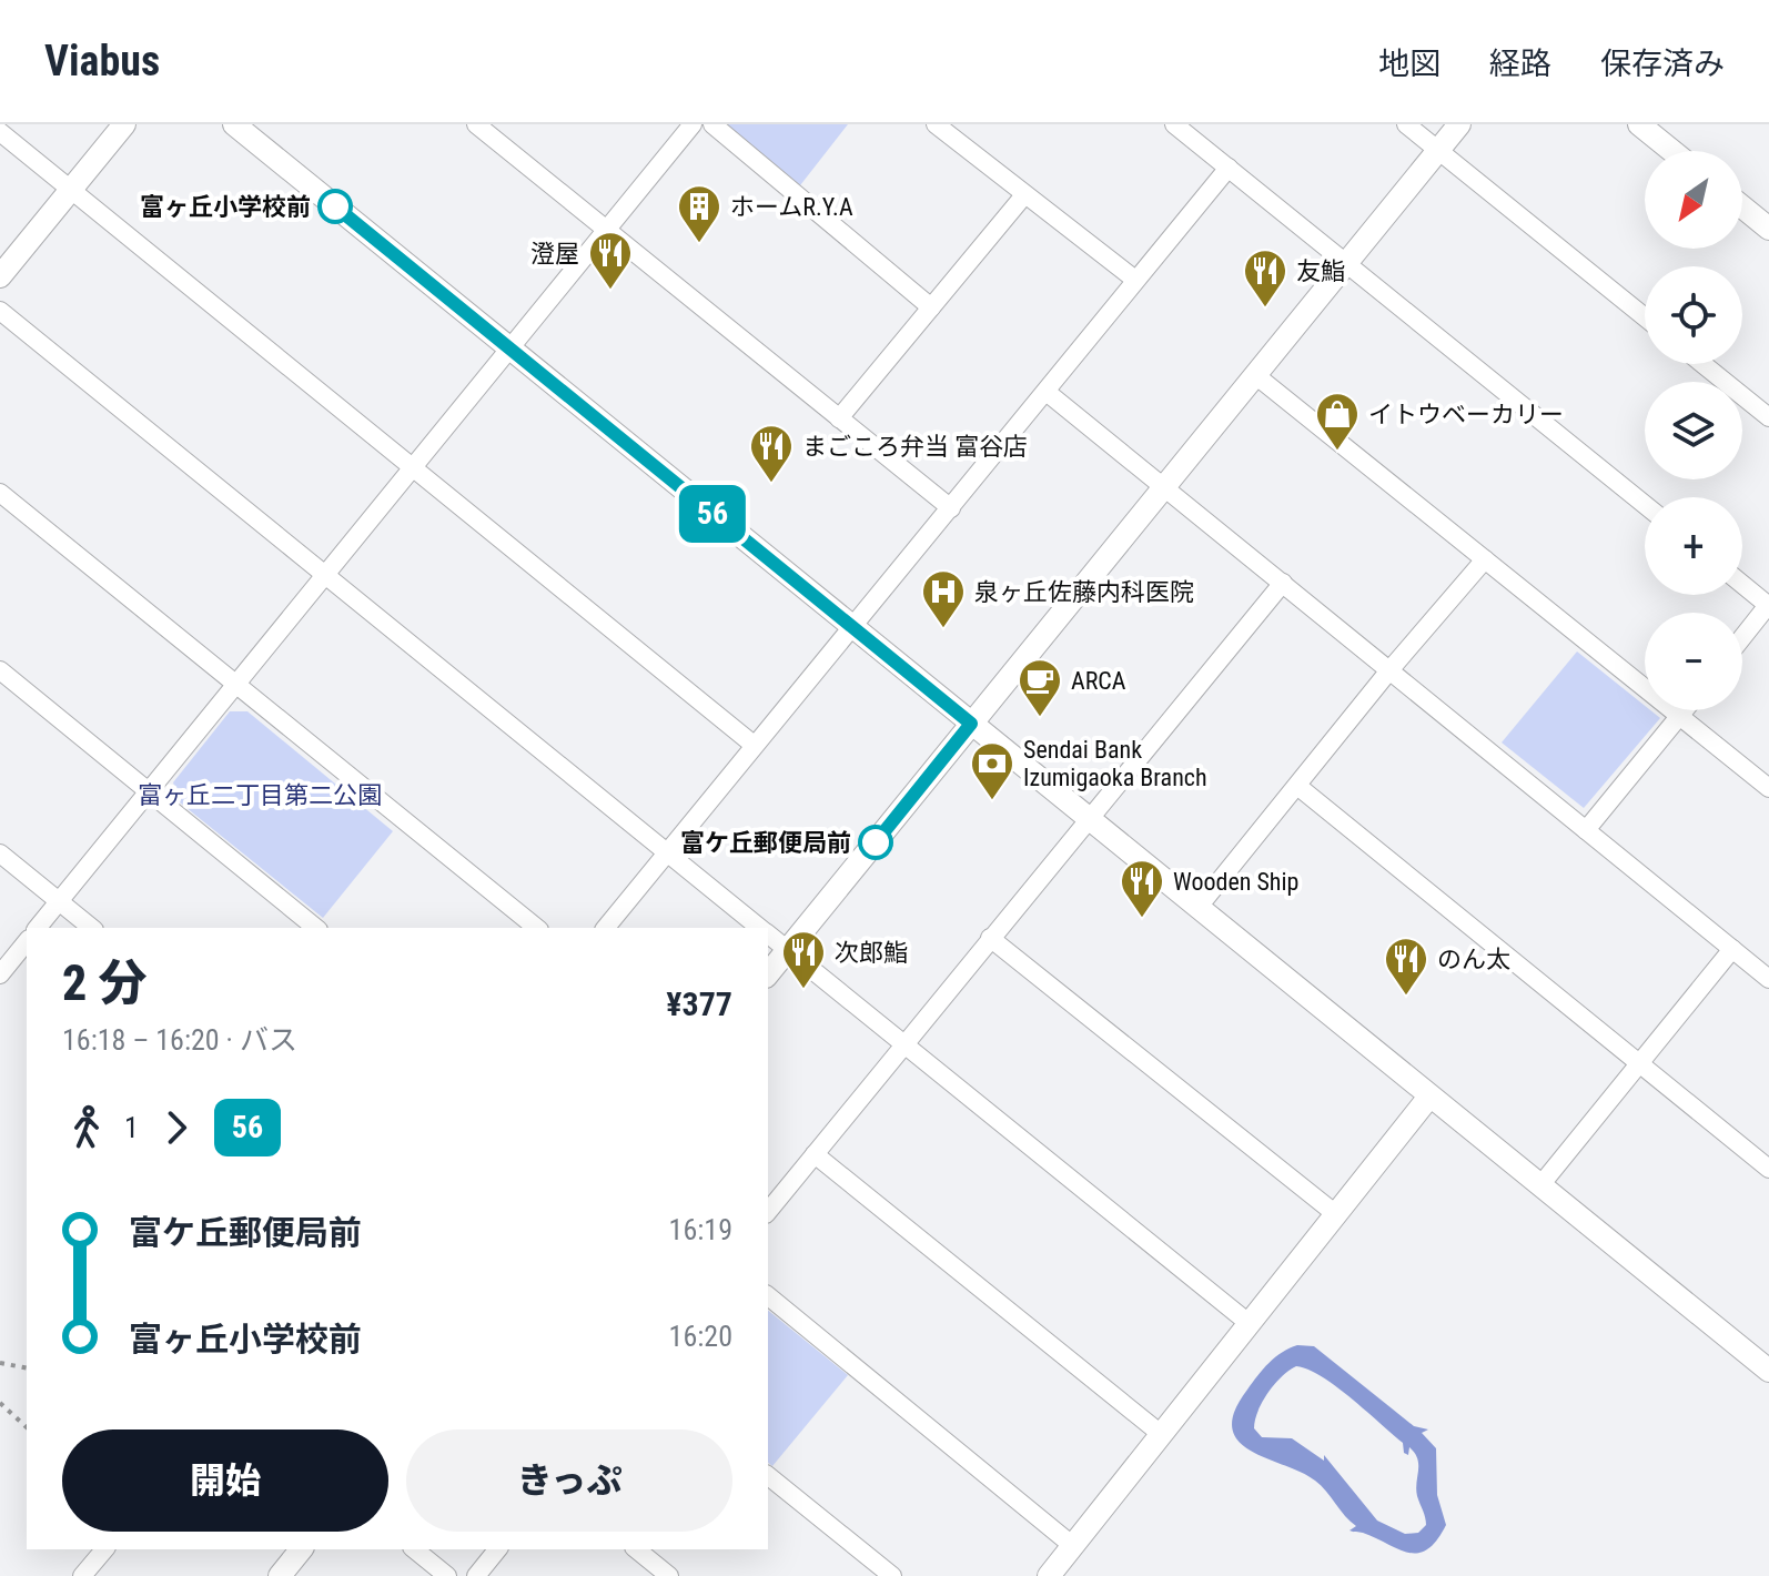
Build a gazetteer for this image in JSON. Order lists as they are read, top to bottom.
{
  "parks": ["富ヶ丘二丁目第二公園"],
  "places": {
    "other": ["富ヶ丘小学校前", "富ケ丘郵便局前"],
    "building": ["ホームR.Y.A"],
    "restaurant": [
      "澄屋",
      "友鮨",
      "まごころ弁当 富谷店",
      "Wooden Ship",
      "次郎鮨",
      "のん太"
    ],
    "shop": ["イトウベーカリー"],
    "hospital": ["泉ヶ丘佐藤内科医院"],
    "cafe": ["ARCA"],
    "bank": ["Sendai Bank Izumigaoka Branch"]
  },
  "lines": ["bus line 56"],
  "north": "bottom left",
  "page": {
    "header": "Viabus",
    "nav": ["地図", "経路", "保存済み"],
    "on_map": "56",
    "map_buttons": ["+", "−"],
    "heading": ["2 分", "16:18 – 16:20 · バス", "¥377"],
    "legs": ["1", "56"],
    "list": [
      {
        "name": "富ケ丘郵便局前",
        "value": "16:19"
      },
      {
        "name": "富ヶ丘小学校前",
        "value": "16:20"
      }
    ],
    "buttons": ["開始", "きっぷ"]
  }
}
